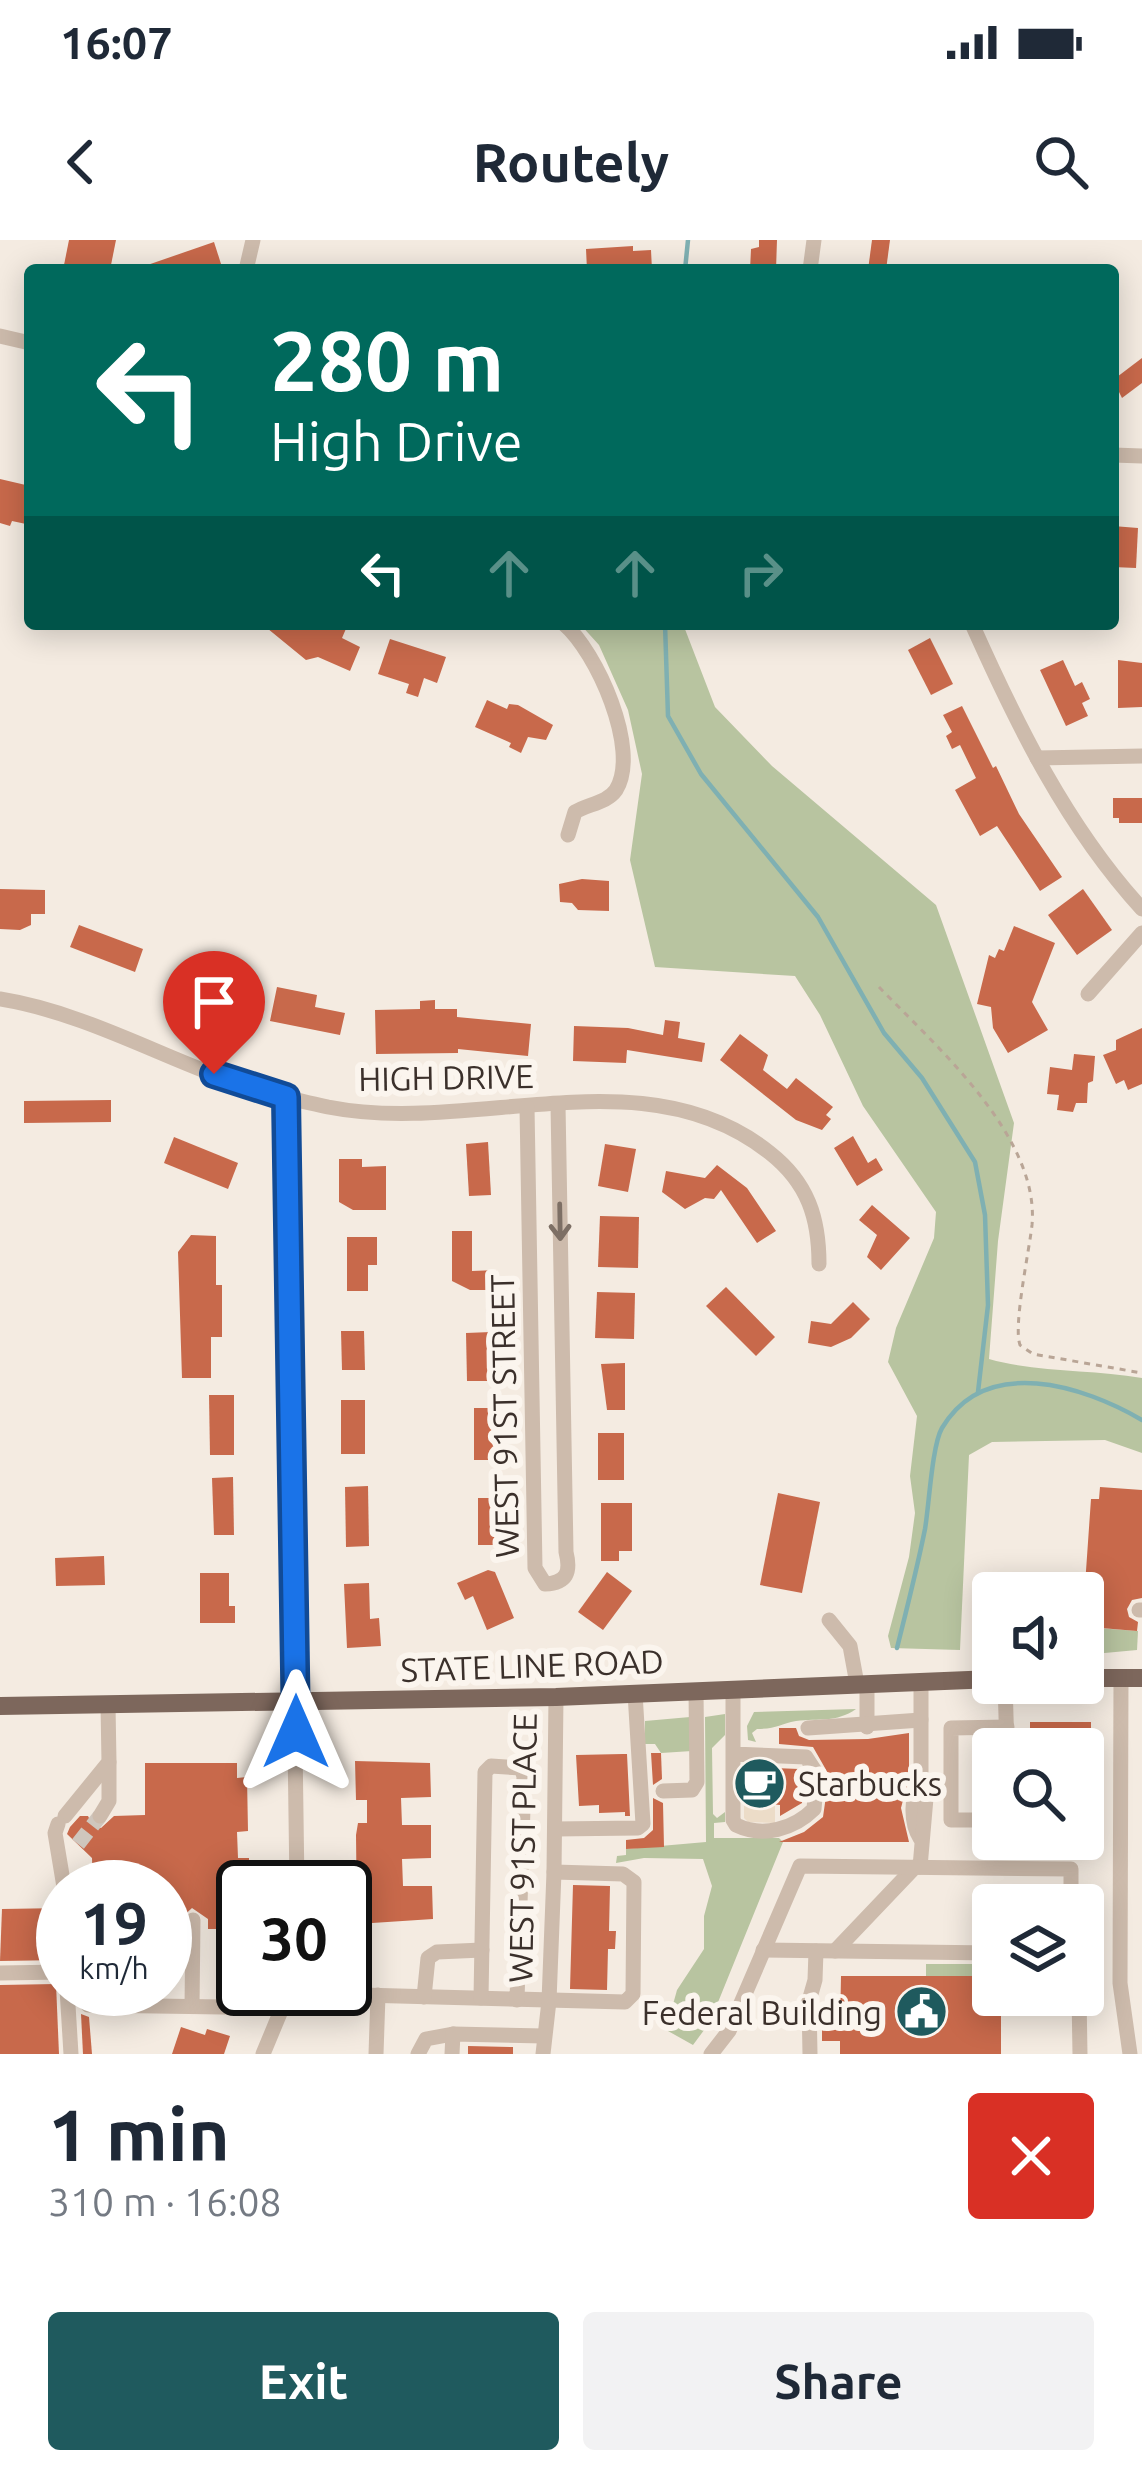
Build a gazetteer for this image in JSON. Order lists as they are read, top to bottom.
{
  "streets": {
    "main road": ["STATE LINE ROAD"],
    "street": ["HIGH DRIVE", "WEST 91ST STREET", "WEST 91ST PLACE"]
  },
  "crossings": [
    ["HIGH DRIVE", "WEST 91ST STREET"],
    ["STATE LINE ROAD", "WEST 91ST PLACE"]
  ],
  "places": {
    "cafe": ["Starbucks"],
    "public building": ["Federal Building"]
  },
  "page": {
    "status": "16:07",
    "header": "Routely",
    "turn": ["280 m", "High Drive"],
    "speed": "19 km/h",
    "limit": "30",
    "heading": ["1 min", "310 m · 16:08"],
    "buttons": ["Exit", "Share"]
  }
}
